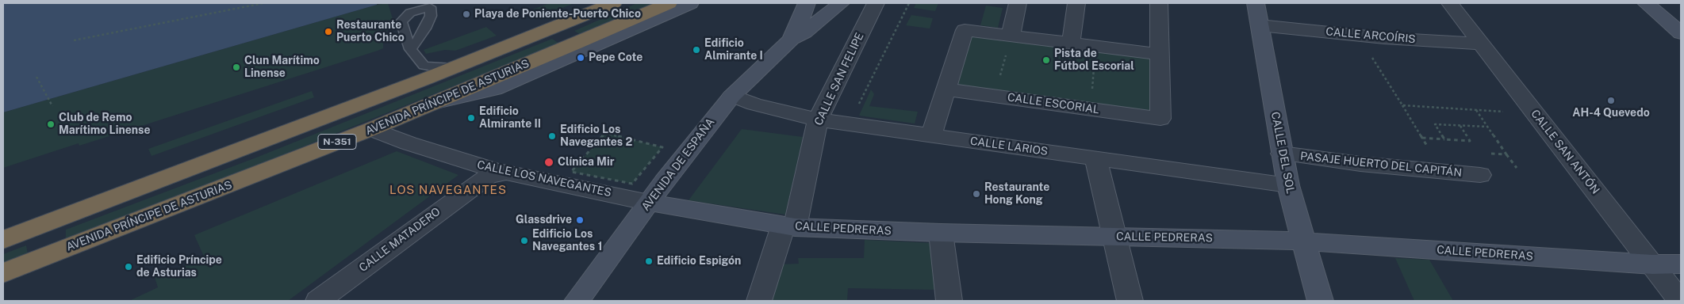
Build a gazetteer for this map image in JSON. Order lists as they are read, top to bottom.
{
  "streets": {
    "highway": ["AVENIDA PRÍNCIPE DE ASTURIAS", "N-351"],
    "main road": ["CALLE DEL SOL", "AVENIDA DE ESPAÑA", "CALLE PEDRERAS"],
    "street": [
      "CALLE ARCOÍRIS",
      "CALLE SAN FELIPE",
      "CALLE ESCORIAL",
      "CALLE LARIOS",
      "CALLE SAN ANTÓN",
      "PASAJE HUERTO DEL CAPITÁN",
      "CALLE LOS NAVEGANTES",
      "CALLE MATADERO"
    ]
  },
  "crossings": [
    ["CALLE ARCOÍRIS", "CALLE SAN ANTÓN"],
    ["CALLE ARCOÍRIS", "CALLE DEL SOL"],
    ["CALLE SAN FELIPE", "CALLE LARIOS"],
    ["CALLE SAN FELIPE", "CALLE PEDRERAS"],
    ["AVENIDA PRÍNCIPE DE ASTURIAS", "CALLE LOS NAVEGANTES"],
    ["CALLE LARIOS", "CALLE DEL SOL"],
    ["CALLE LARIOS", "AVENIDA DE ESPAÑA"],
    ["CALLE SAN ANTÓN", "CALLE PEDRERAS"],
    ["CALLE DEL SOL", "PASAJE HUERTO DEL CAPITÁN"],
    ["CALLE DEL SOL", "CALLE PEDRERAS"],
    ["AVENIDA DE ESPAÑA", "CALLE LOS NAVEGANTES"],
    ["AVENIDA DE ESPAÑA", "CALLE PEDRERAS"],
    ["CALLE LOS NAVEGANTES", "CALLE PEDRERAS"],
    ["CALLE LOS NAVEGANTES", "CALLE MATADERO"]
  ],
  "districts": ["LOS NAVEGANTES"],
  "places": [
    "Playa de Poniente-Puerto Chico",
    "Restaurante Puerto Chico",
    "Edificio Almirante I",
    "Pepe Cote",
    "Pista de Fútbol Escorial",
    "Clun Marítimo Linense",
    "AH-4 Quevedo",
    "Edificio Almirante II",
    "Club de Remo Marítimo Linense",
    "Edificio Los Navegantes 2",
    "Clínica Mir",
    "Restaurante Hong Kong",
    "Glassdrive",
    "Edificio Los Navegantes 1",
    "Edificio Espigón",
    "Edificio Príncipe de Asturias"
  ]
}
